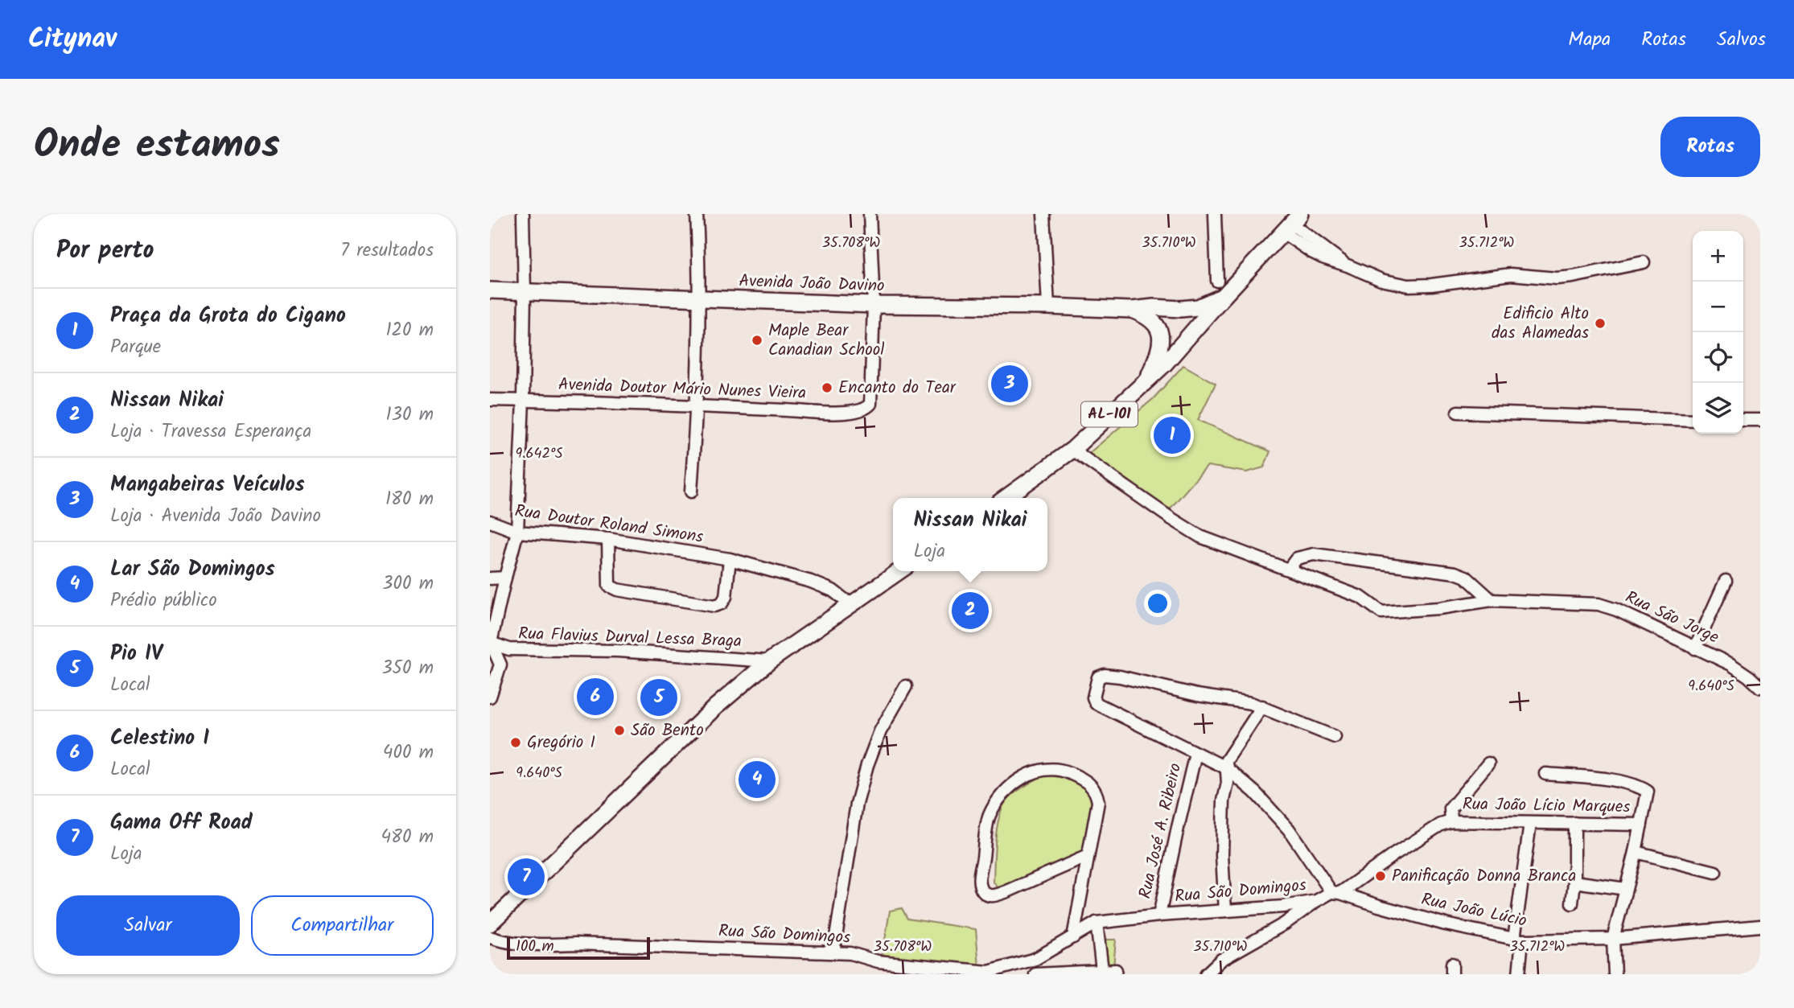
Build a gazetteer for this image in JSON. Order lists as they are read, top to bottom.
{
  "streets": {
    "main road": ["Avenida João Davino", "AL-101"],
    "street": [
      "Avenida Doutor Mário Nunes Vieira",
      "Rua Doutor Roland Simons",
      "Rua São Jorge",
      "Rua Flavius Durval Lessa Braga",
      "Rua João Lício Marques",
      "Rua José A. Ribeiro",
      "Rua São Domingos",
      "Rua João Lúcio"
    ]
  },
  "crossings": [
    ["Avenida João Davino", "Avenida Doutor Mário Nunes Vieira"],
    ["AL-101", "Rua São Jorge"],
    ["Rua João Lício Marques", "Rua São Domingos"],
    ["Rua José A. Ribeiro", "Rua São Domingos"],
    ["Rua São Domingos", "Rua João Lúcio"]
  ],
  "places": [
    "Edificio Alto das Alamedas",
    "Maple Bear Canadian School",
    "Encanto do Tear",
    "São Bento",
    "Gregório I",
    "Panificação Donna Branca"
  ],
  "scale_bar": "100 m",
  "page": {
    "header": "Citynav",
    "nav": ["Mapa", "Rotas", "Salvos"],
    "title": "Onde estamos",
    "buttons": [
      "Rotas",
      ["Salvar", "Compartilhar"]
    ],
    "heading": ["Por perto", "7 resultados"],
    "map_buttons": ["+", "−"],
    "list": [
      {
        "mark": "1",
        "name": "Praça da Grota do Cigano",
        "note": "Parque",
        "value": "120 m"
      },
      {
        "mark": "2",
        "name": "Nissan Nikai",
        "note": "Loja · Travessa Esperança",
        "value": "130 m"
      },
      {
        "mark": "3",
        "name": "Mangabeiras Veículos",
        "note": "Loja · Avenida João Davino",
        "value": "180 m"
      },
      {
        "mark": "4",
        "name": "Lar São Domingos",
        "note": "Prédio público",
        "value": "300 m"
      },
      {
        "mark": "5",
        "name": "Pio IV",
        "note": "Local",
        "value": "350 m"
      },
      {
        "mark": "6",
        "name": "Celestino I",
        "note": "Local",
        "value": "400 m"
      },
      {
        "mark": "7",
        "name": "Gama Off Road",
        "note": "Loja",
        "value": "480 m"
      }
    ],
    "pins": [
      "3",
      "1",
      "2",
      "6",
      "5",
      "4",
      "7"
    ],
    "popup": ["Nissan Nikai", "Loja"],
    "scale": "100 m"
  },
  "coordinates": [
    "35.708°W",
    "35.710°W",
    "35.712°W",
    "9.642°S",
    "9.640°S"
  ]
}
